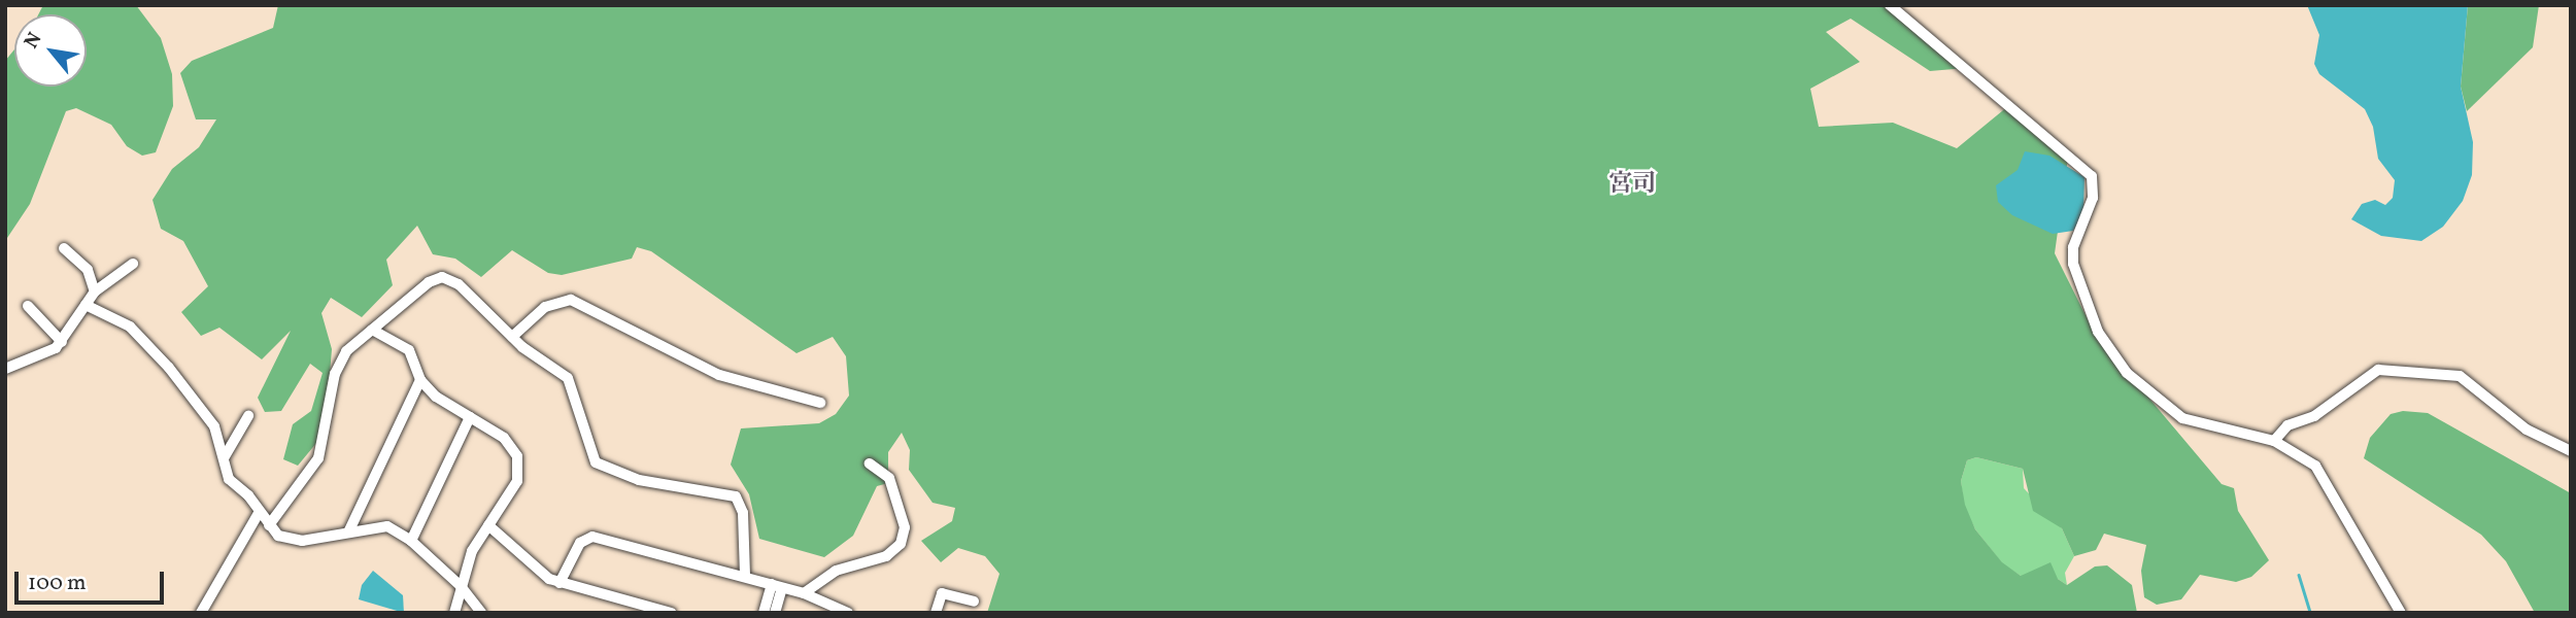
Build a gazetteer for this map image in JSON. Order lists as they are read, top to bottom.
{
  "districts": ["宮司"],
  "scale_bar": "100 m",
  "north": "top left"
}
